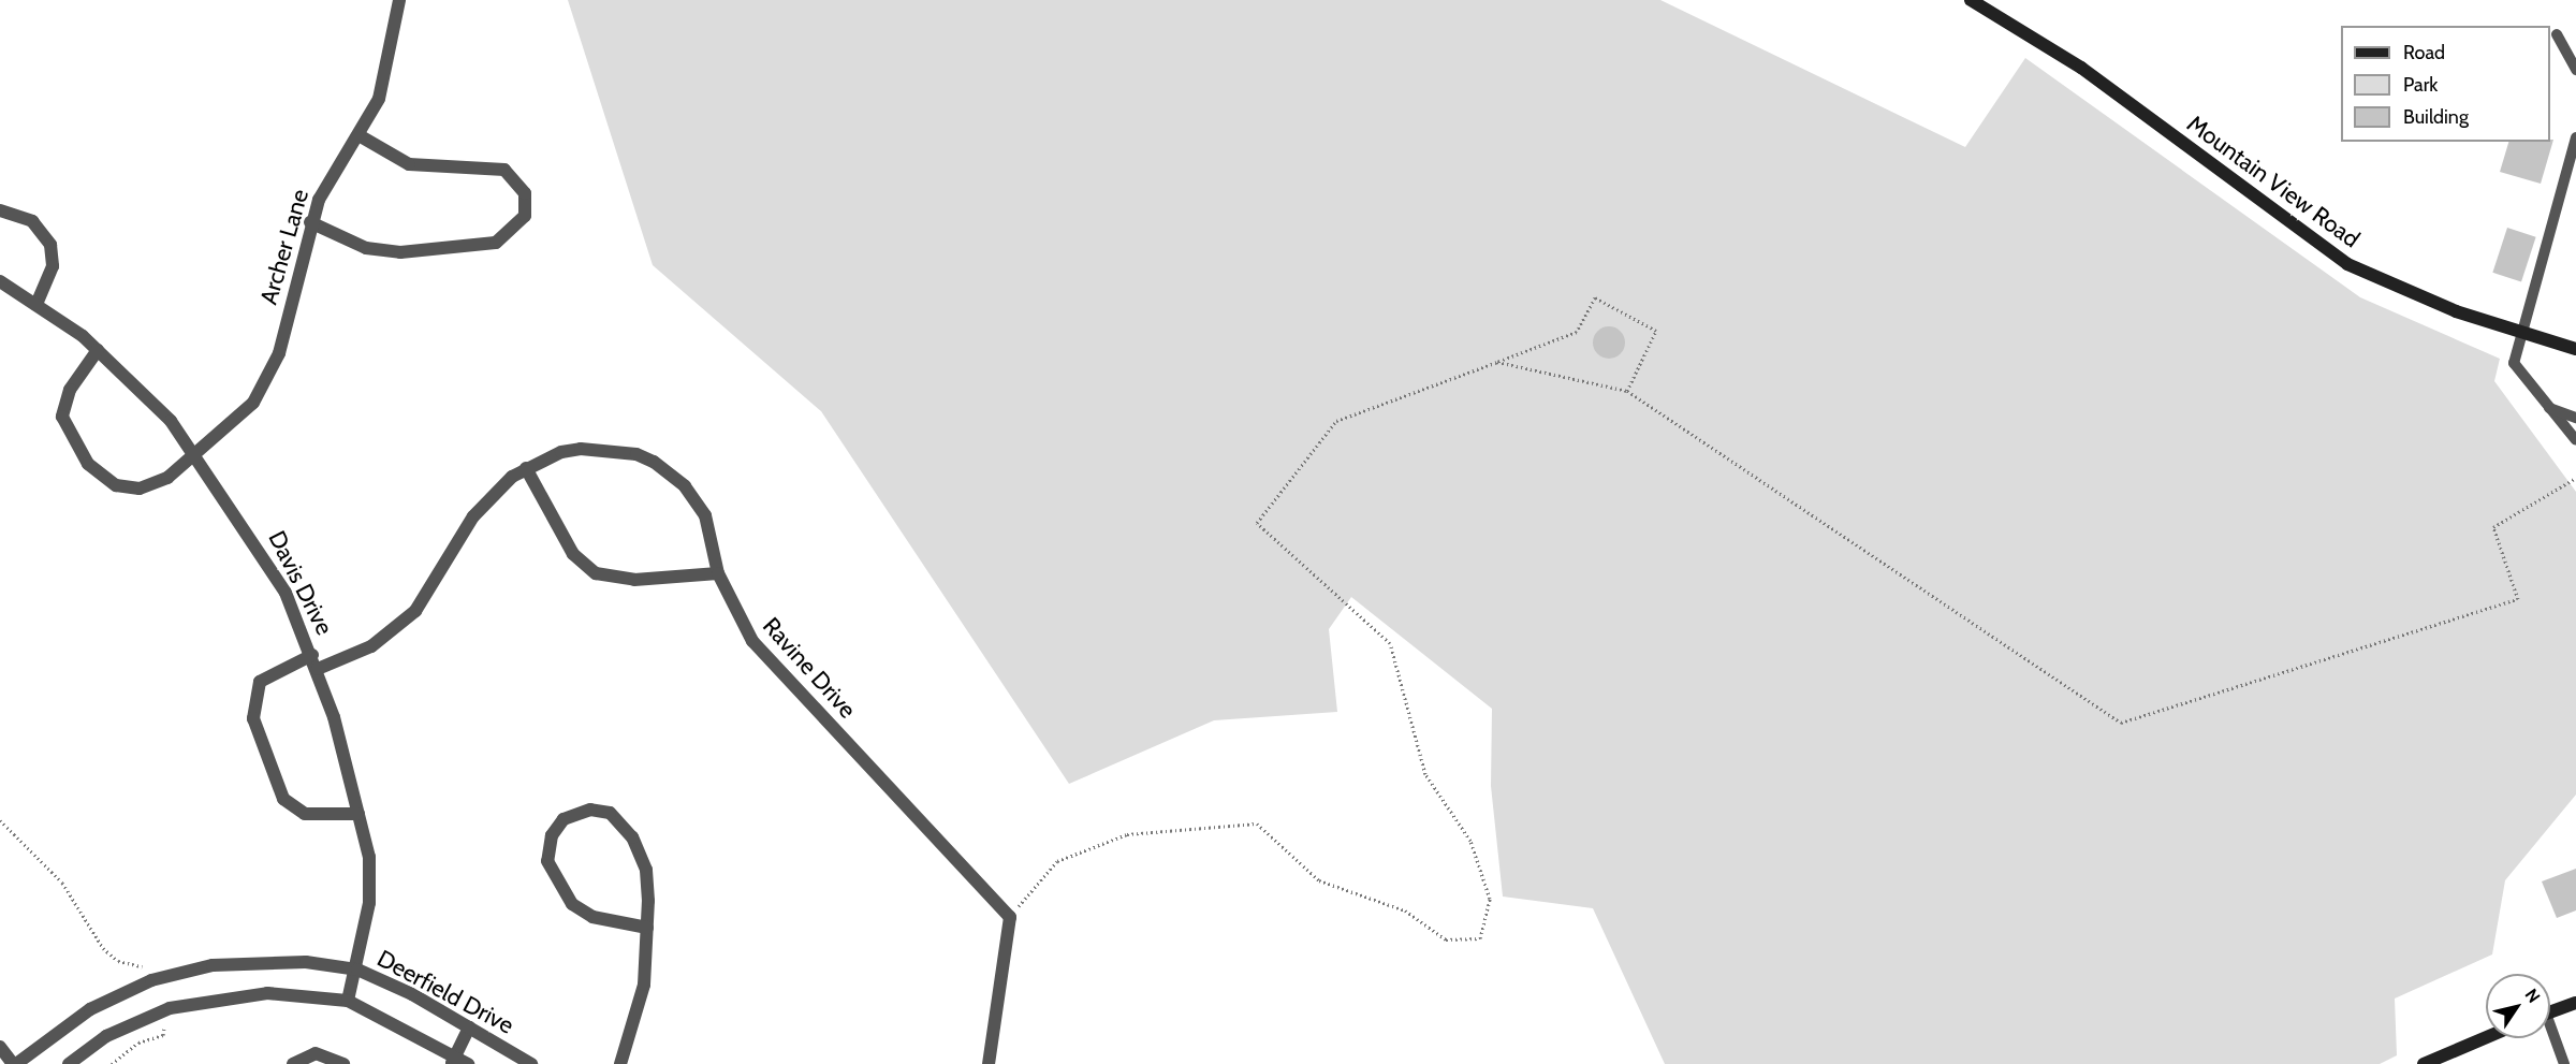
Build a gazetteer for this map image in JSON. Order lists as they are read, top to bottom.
{
  "streets": {
    "street": [
      "Mountain View Road",
      "Archer Lane",
      "Davis Drive",
      "Ravine Drive",
      "Deerfield Drive"
    ]
  },
  "crossings": [
    ["Archer Lane", "Davis Drive"],
    ["Davis Drive", "Ravine Drive"],
    ["Davis Drive", "Deerfield Drive"]
  ],
  "legend": ["Road", "Park", "Building"],
  "north": "top right"
}
